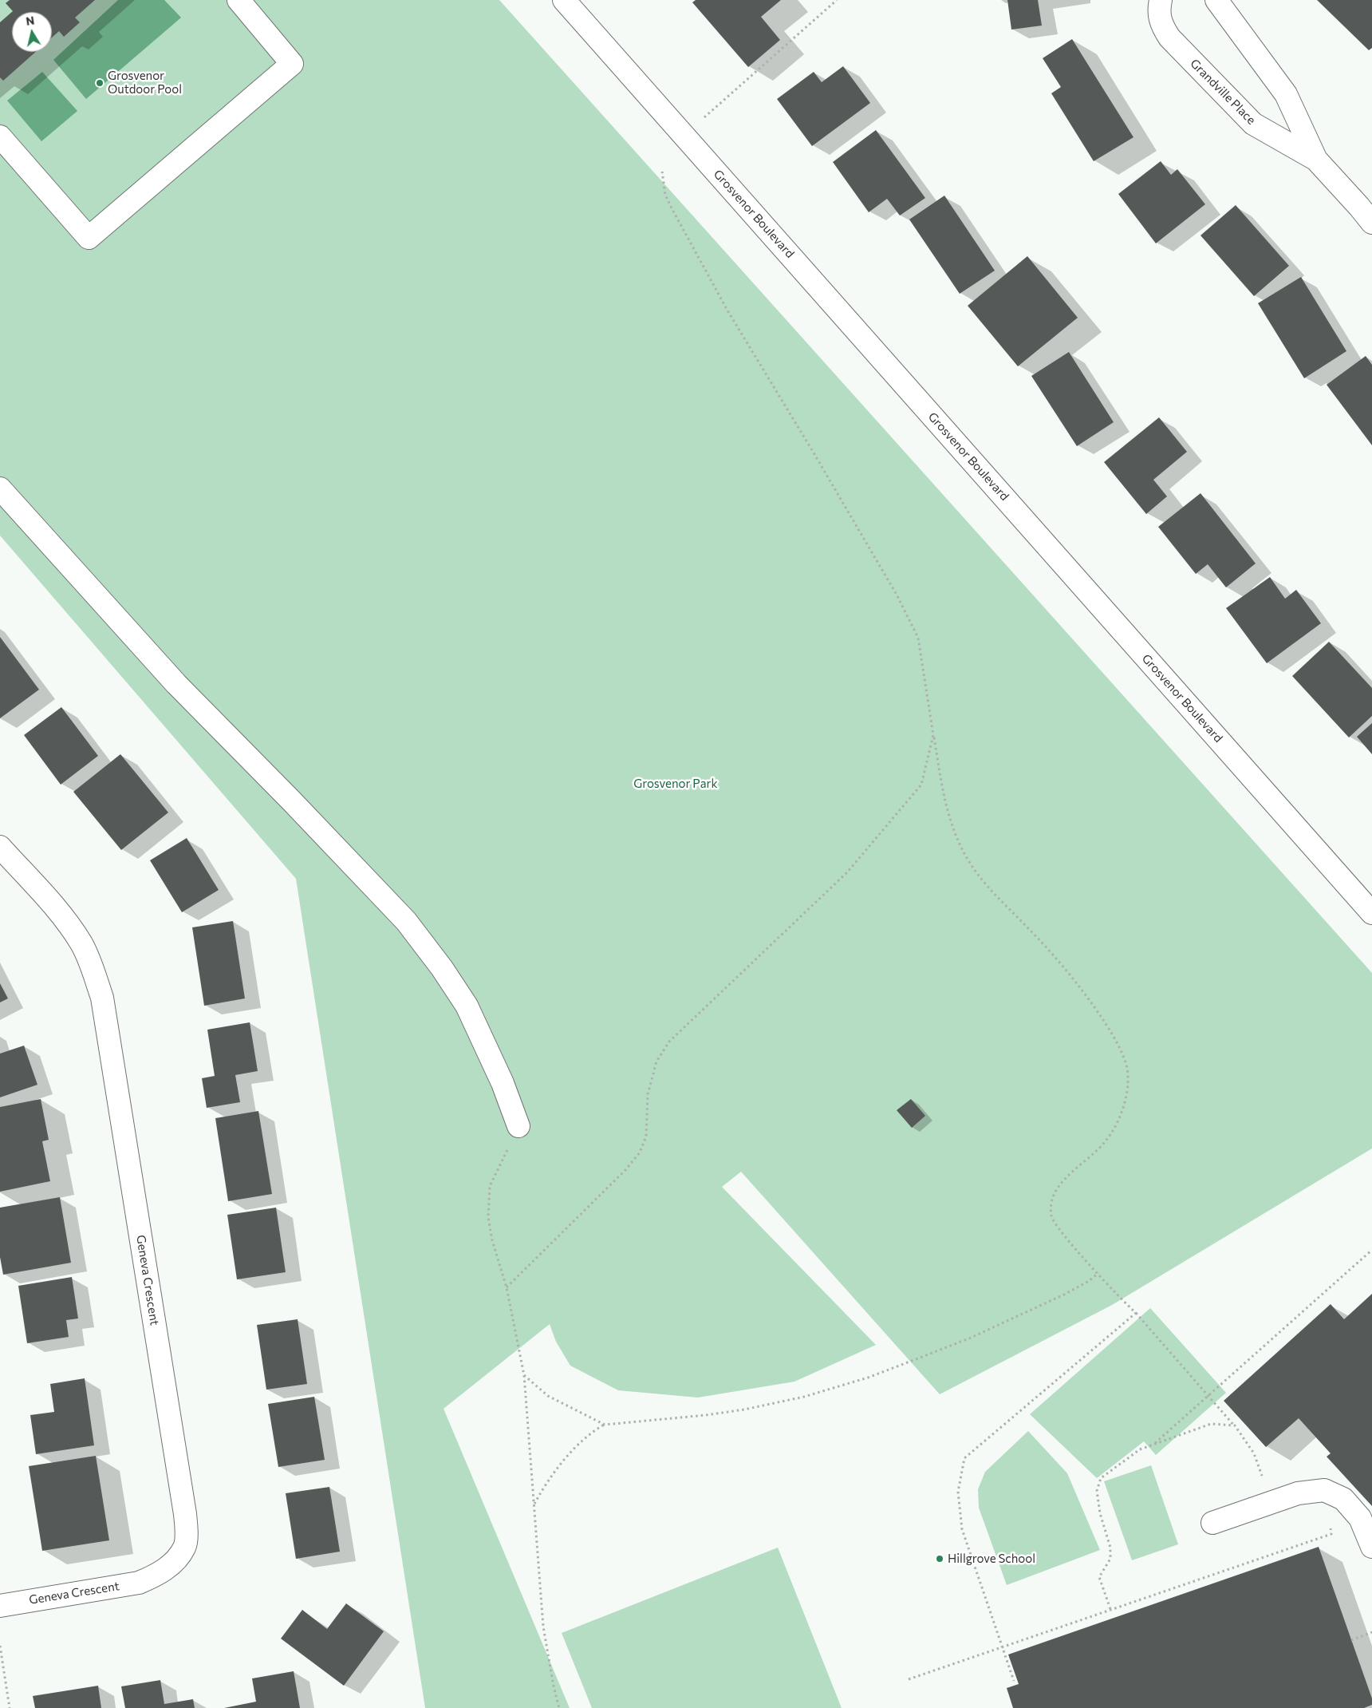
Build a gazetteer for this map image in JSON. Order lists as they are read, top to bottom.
{
  "streets": {
    "street": ["Grandville Place", "Grosvenor Boulevard", "Geneva Crescent"]
  },
  "parks": ["Grosvenor Park"],
  "places": ["Grosvenor Outdoor Pool", "Hillgrove School"],
  "north": "top"
}
